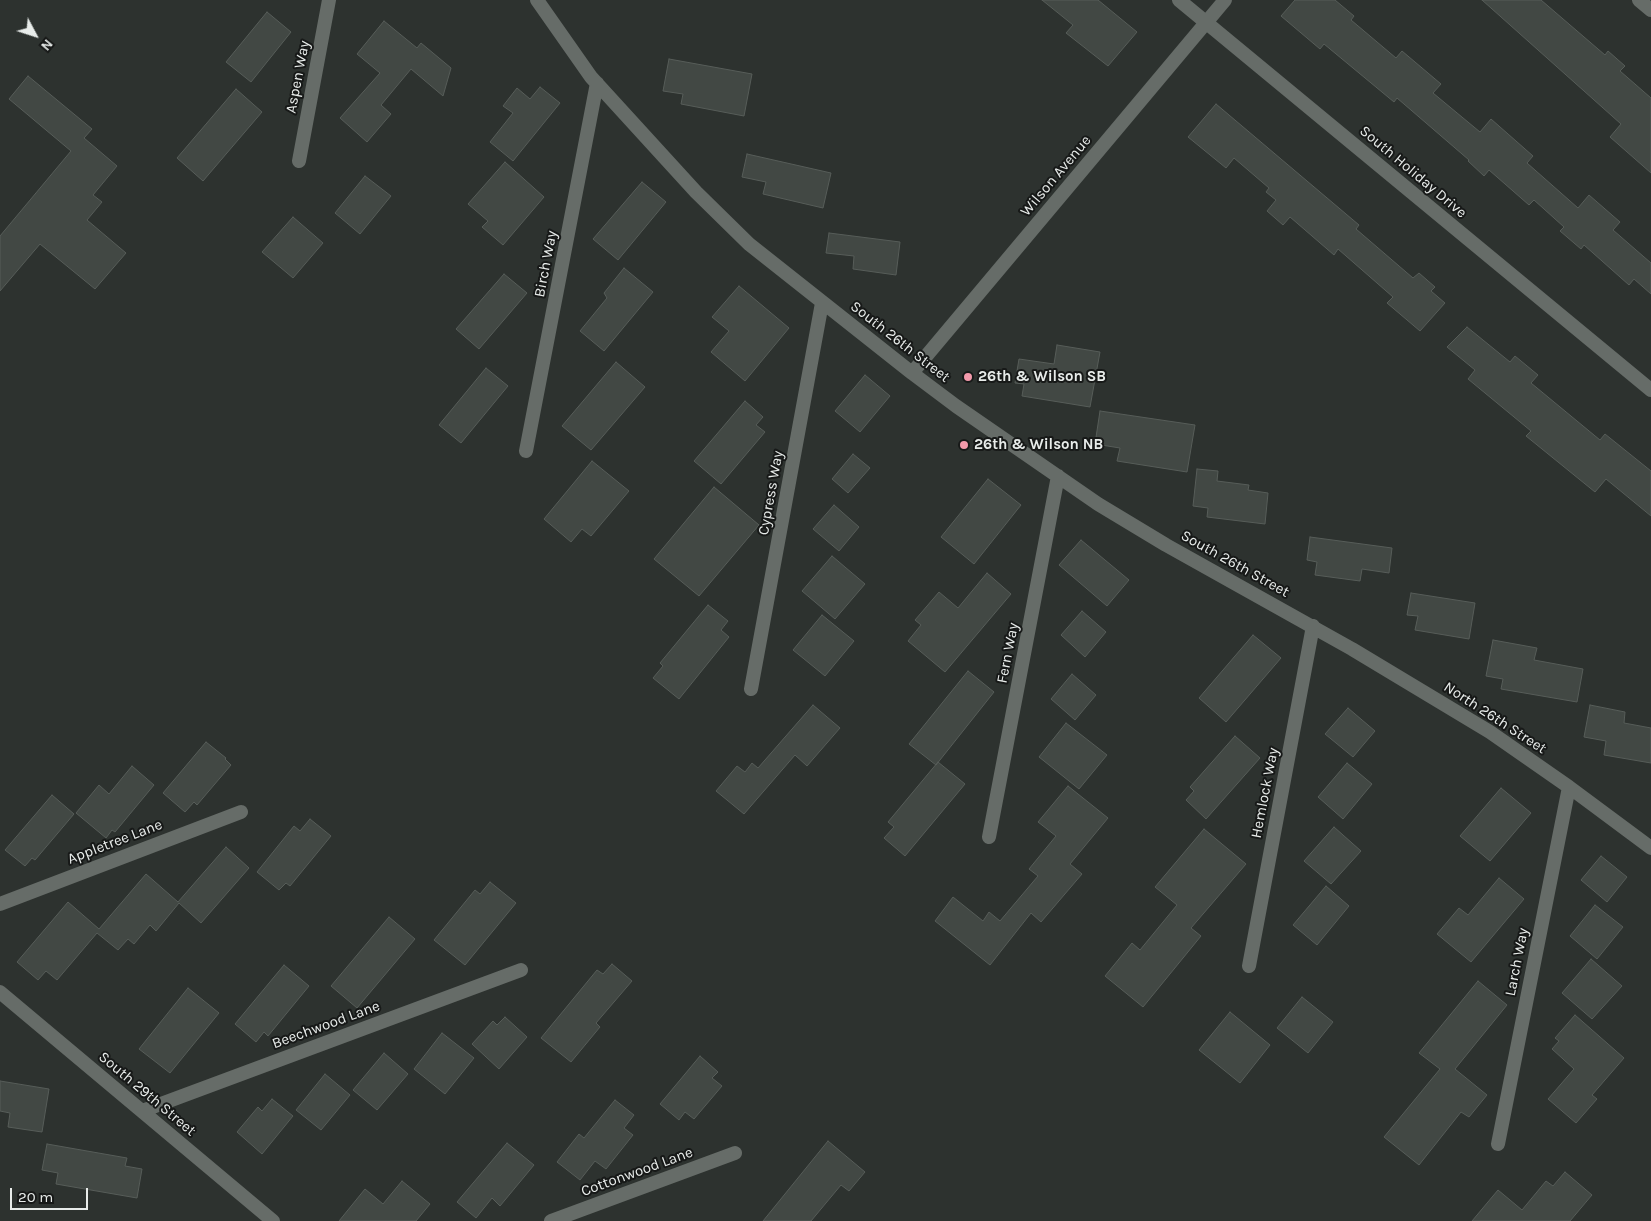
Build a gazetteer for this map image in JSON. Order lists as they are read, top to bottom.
{
  "streets": {
    "street": [
      "Aspen Way",
      "South Holiday Drive",
      "Wilson Avenue",
      "Birch Way",
      "South 26th Street",
      "Cypress Way",
      "Fern Way",
      "North 26th Street",
      "Hemlock Way",
      "Appletree Lane",
      "Larch Way",
      "Beechwood Lane",
      "South 29th Street",
      "Cottonwood Lane"
    ]
  },
  "crossings": [
    ["South Holiday Drive", "Wilson Avenue"],
    ["Wilson Avenue", "South 26th Street"],
    ["Birch Way", "South 26th Street"],
    ["South 26th Street", "Cypress Way"],
    ["South 26th Street", "Fern Way"],
    ["South 26th Street", "North 26th Street"],
    ["South 26th Street", "Hemlock Way"],
    ["North 26th Street", "Hemlock Way"],
    ["North 26th Street", "Larch Way"],
    ["Beechwood Lane", "South 29th Street"]
  ],
  "places": ["26th & Wilson SB", "26th & Wilson NB"],
  "scale_bar": "20 m",
  "north": "bottom right"
}
